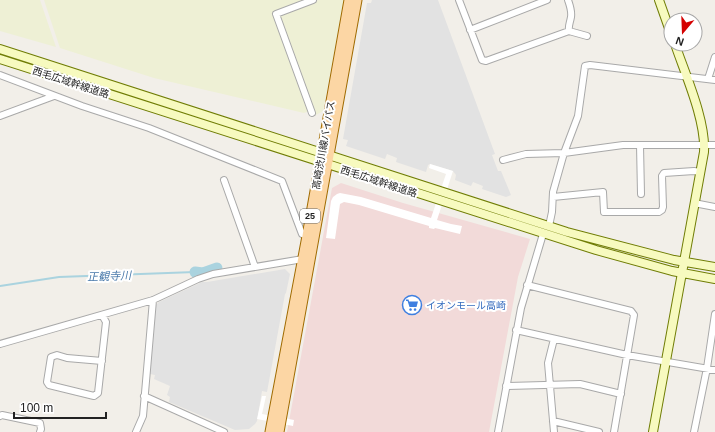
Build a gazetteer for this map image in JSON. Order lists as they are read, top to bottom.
{
  "streets": {
    "main road": ["高崎渋川線バイパス", "25"],
    "street": ["西毛広域幹線道路"]
  },
  "crossings": [
    ["西毛広域幹線道路", "高崎渋川線バイパス"]
  ],
  "water": ["正観寺川"],
  "places": {
    "supermarket": ["イオンモール高崎"]
  },
  "scale_bar": "100 m",
  "north": "bottom"
}
